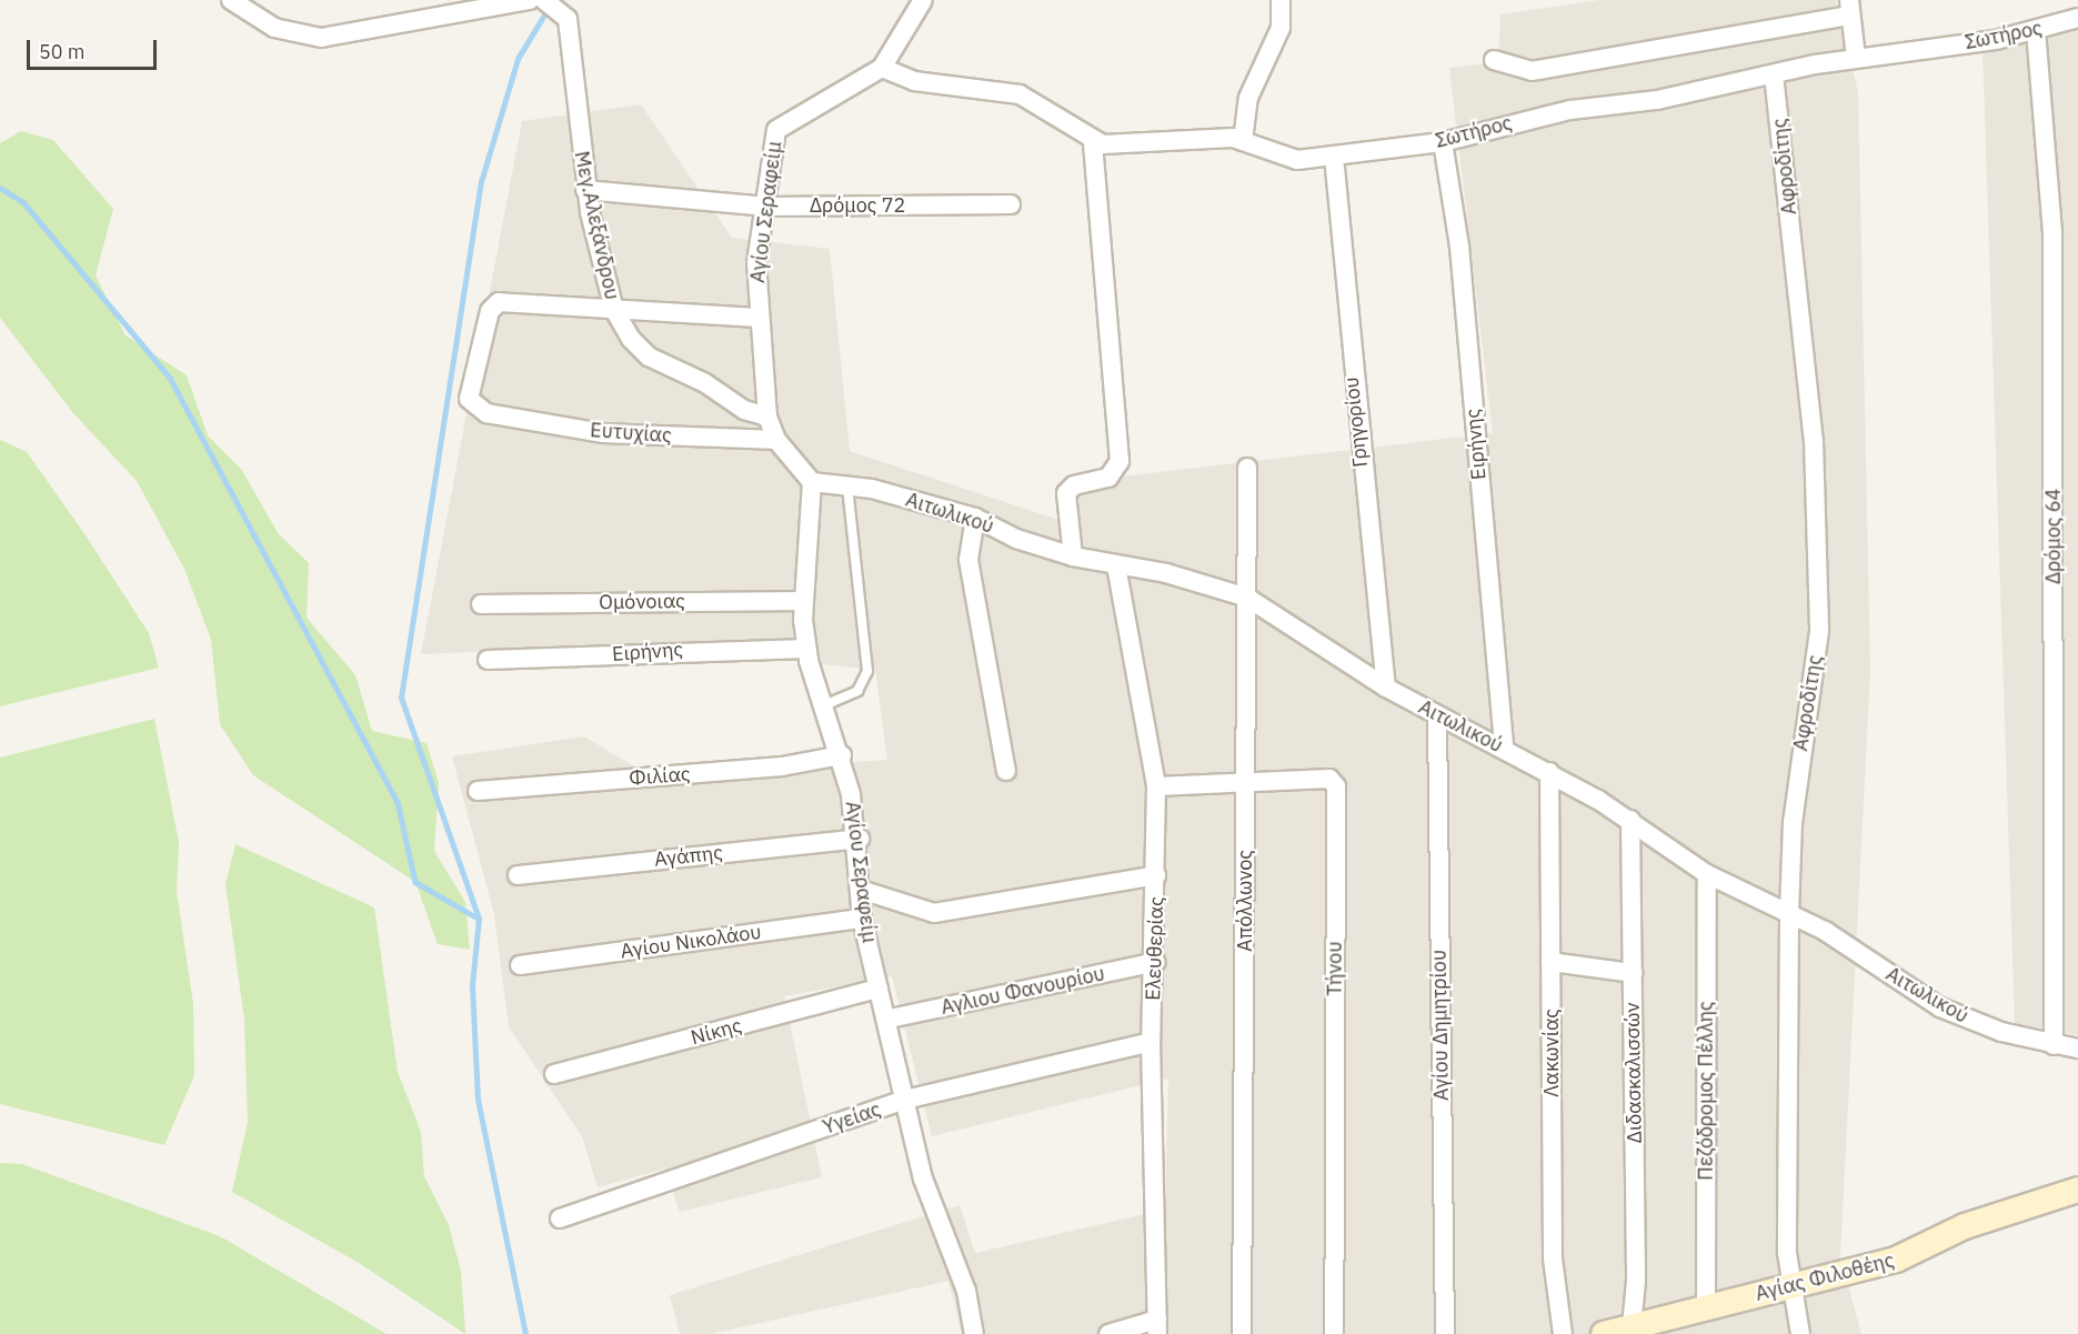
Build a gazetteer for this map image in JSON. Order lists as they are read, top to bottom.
{
  "streets": {
    "street": [
      "Σωτήρος",
      "Αφροδίτης",
      "Δρόμος 72",
      "Αγίου Σεραφείμ",
      "Μεγ.Αλεξάνδρου",
      "Γρηγορίου",
      "Ευτυχίας",
      "Ειρήνης",
      "Αιτωλικού",
      "Δρόμος 64",
      "Ομόνοιας",
      "Φιλίας",
      "Αγάπης",
      "Απόλλωνος",
      "Αγίου Νικολάου",
      "Ελευθερίας",
      "Τήνου",
      "Αγλιου Φανουρίου",
      "Αγίου Δημητρίου",
      "Νίκης",
      "Λακωνίας",
      "Διδασκαλισσών",
      "Πεζόδρομος Πέλλης",
      "Υγείας",
      "Αγίας Φιλοθέης"
    ]
  },
  "crossings": [
    ["Σωτήρος", "Αφροδίτης"],
    ["Σωτήρος", "Αγίου Σεραφείμ"],
    ["Σωτήρος", "Γρηγορίου"],
    ["Σωτήρος", "Ειρήνης"],
    ["Σωτήρος", "Δρόμος 64"],
    ["Αφροδίτης", "Αιτωλικού"],
    ["Αφροδίτης", "Αγίας Φιλοθέης"],
    ["Δρόμος 72", "Αγίου Σεραφείμ"],
    ["Δρόμος 72", "Μεγ.Αλεξάνδρου"],
    ["Αγίου Σεραφείμ", "Μεγ.Αλεξάνδρου"],
    ["Αγίου Σεραφείμ", "Ειρήνης"],
    ["Αγίου Σεραφείμ", "Αιτωλικού"],
    ["Αγίου Σεραφείμ", "Ομόνοιας"],
    ["Αγίου Σεραφείμ", "Φιλίας"],
    ["Αγίου Σεραφείμ", "Αγάπης"],
    ["Αγίου Σεραφείμ", "Αγίου Νικολάου"],
    ["Αγίου Σεραφείμ", "Αγλιου Φανουρίου"],
    ["Αγίου Σεραφείμ", "Νίκης"],
    ["Αγίου Σεραφείμ", "Υγείας"],
    ["Μεγ.Αλεξάνδρου", "Ευτυχίας"],
    ["Γρηγορίου", "Αιτωλικού"],
    ["Ειρήνης", "Αιτωλικού"],
    ["Αιτωλικού", "Δρόμος 64"],
    ["Αιτωλικού", "Απόλλωνος"],
    ["Αιτωλικού", "Ελευθερίας"],
    ["Αιτωλικού", "Αγίου Δημητρίου"],
    ["Αιτωλικού", "Λακωνίας"],
    ["Αιτωλικού", "Διδασκαλισσών"],
    ["Αιτωλικού", "Πεζόδρομος Πέλλης"],
    ["Απόλλωνος", "Τήνου"],
    ["Ελευθερίας", "Τήνου"],
    ["Ελευθερίας", "Αγλιου Φανουρίου"],
    ["Ελευθερίας", "Υγείας"],
    ["Διδασκαλισσών", "Αγίας Φιλοθέης"],
    ["Πεζόδρομος Πέλλης", "Αγίας Φιλοθέης"]
  ],
  "scale_bar": "50 m"
}
